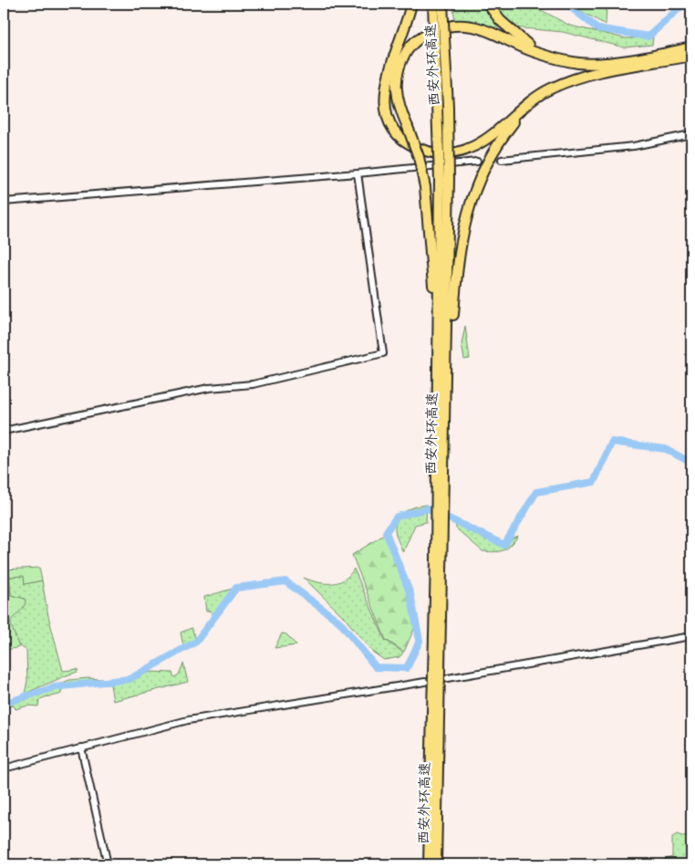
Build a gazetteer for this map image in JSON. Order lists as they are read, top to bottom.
{
  "streets": {
    "highway": ["西安外环高速"]
  }
}
